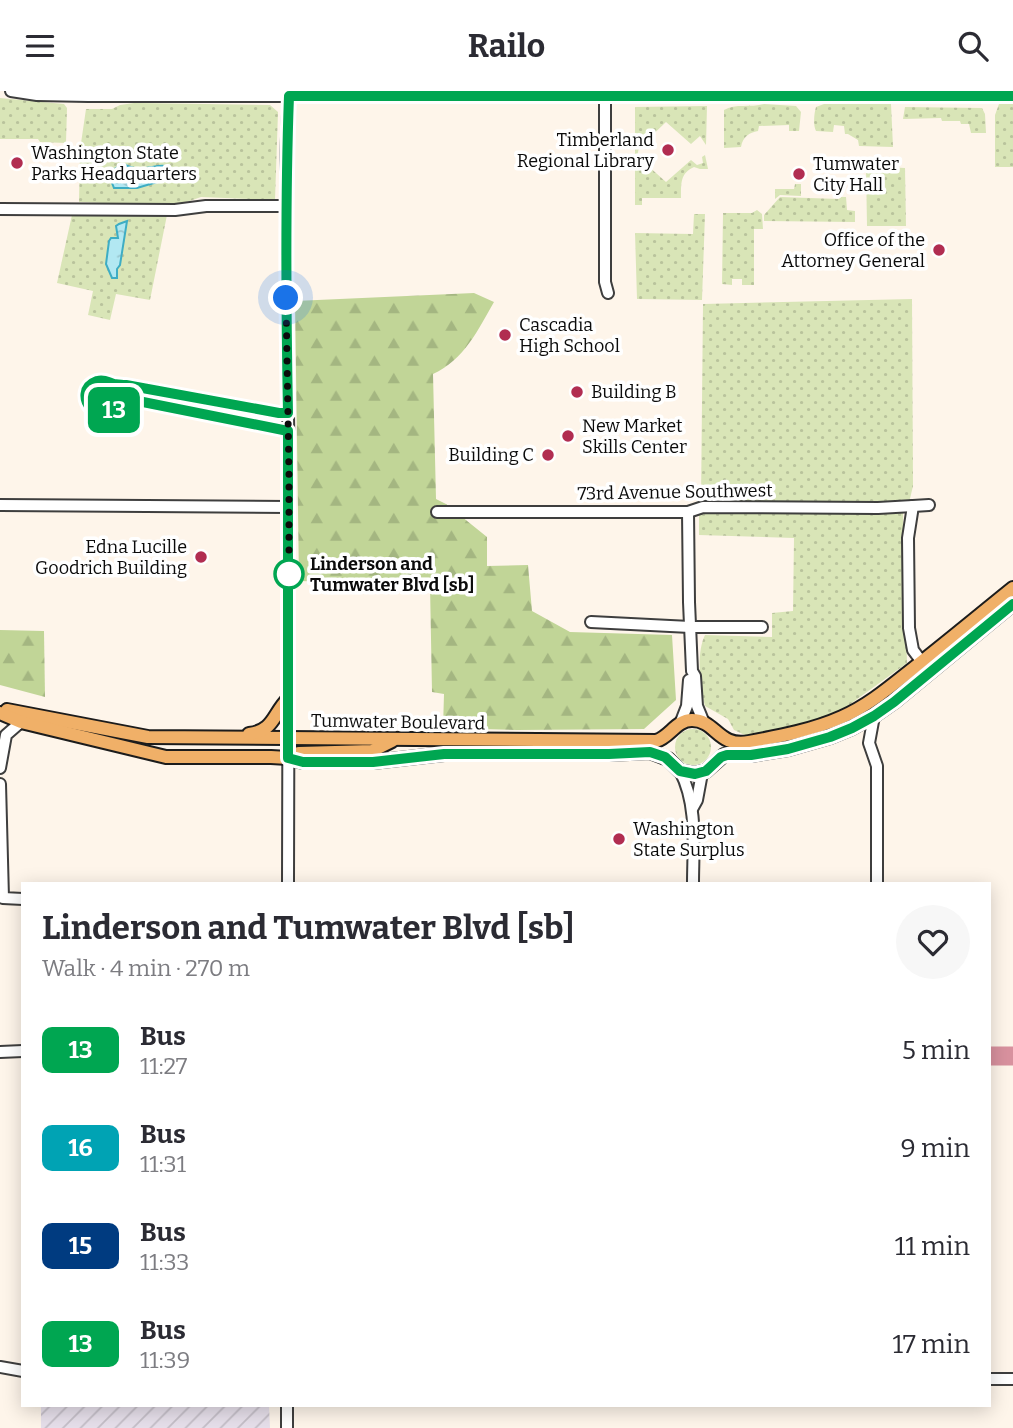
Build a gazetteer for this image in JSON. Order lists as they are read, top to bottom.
{
  "streets": {
    "main road": ["Tumwater Boulevard"],
    "street": ["73rd Avenue Southwest"]
  },
  "places": [
    "Timberland Regional Library",
    "Washington State Parks Headquarters",
    "Tumwater City Hall",
    "Office of the Attorney General",
    "Cascadia High School",
    "Building B",
    "New Market Skills Center",
    "Building C",
    "Edna Lucille Goodrich Building",
    "Linderson and Tumwater Blvd [sb]",
    "Washington State Surplus"
  ],
  "lines": ["bus line 13"],
  "page": {
    "header": "Railo",
    "on_map": "13",
    "heading": ["Linderson and Tumwater Blvd [sb]", "Walk · 4 min · 270 m"],
    "list": [
      {
        "mark": "13",
        "name": "Bus",
        "note": "11:27",
        "value": "5 min"
      },
      {
        "mark": "16",
        "name": "Bus",
        "note": "11:31",
        "value": "9 min"
      },
      {
        "mark": "15",
        "name": "Bus",
        "note": "11:33",
        "value": "11 min"
      },
      {
        "mark": "13",
        "name": "Bus",
        "note": "11:39",
        "value": "17 min"
      }
    ]
  }
}
